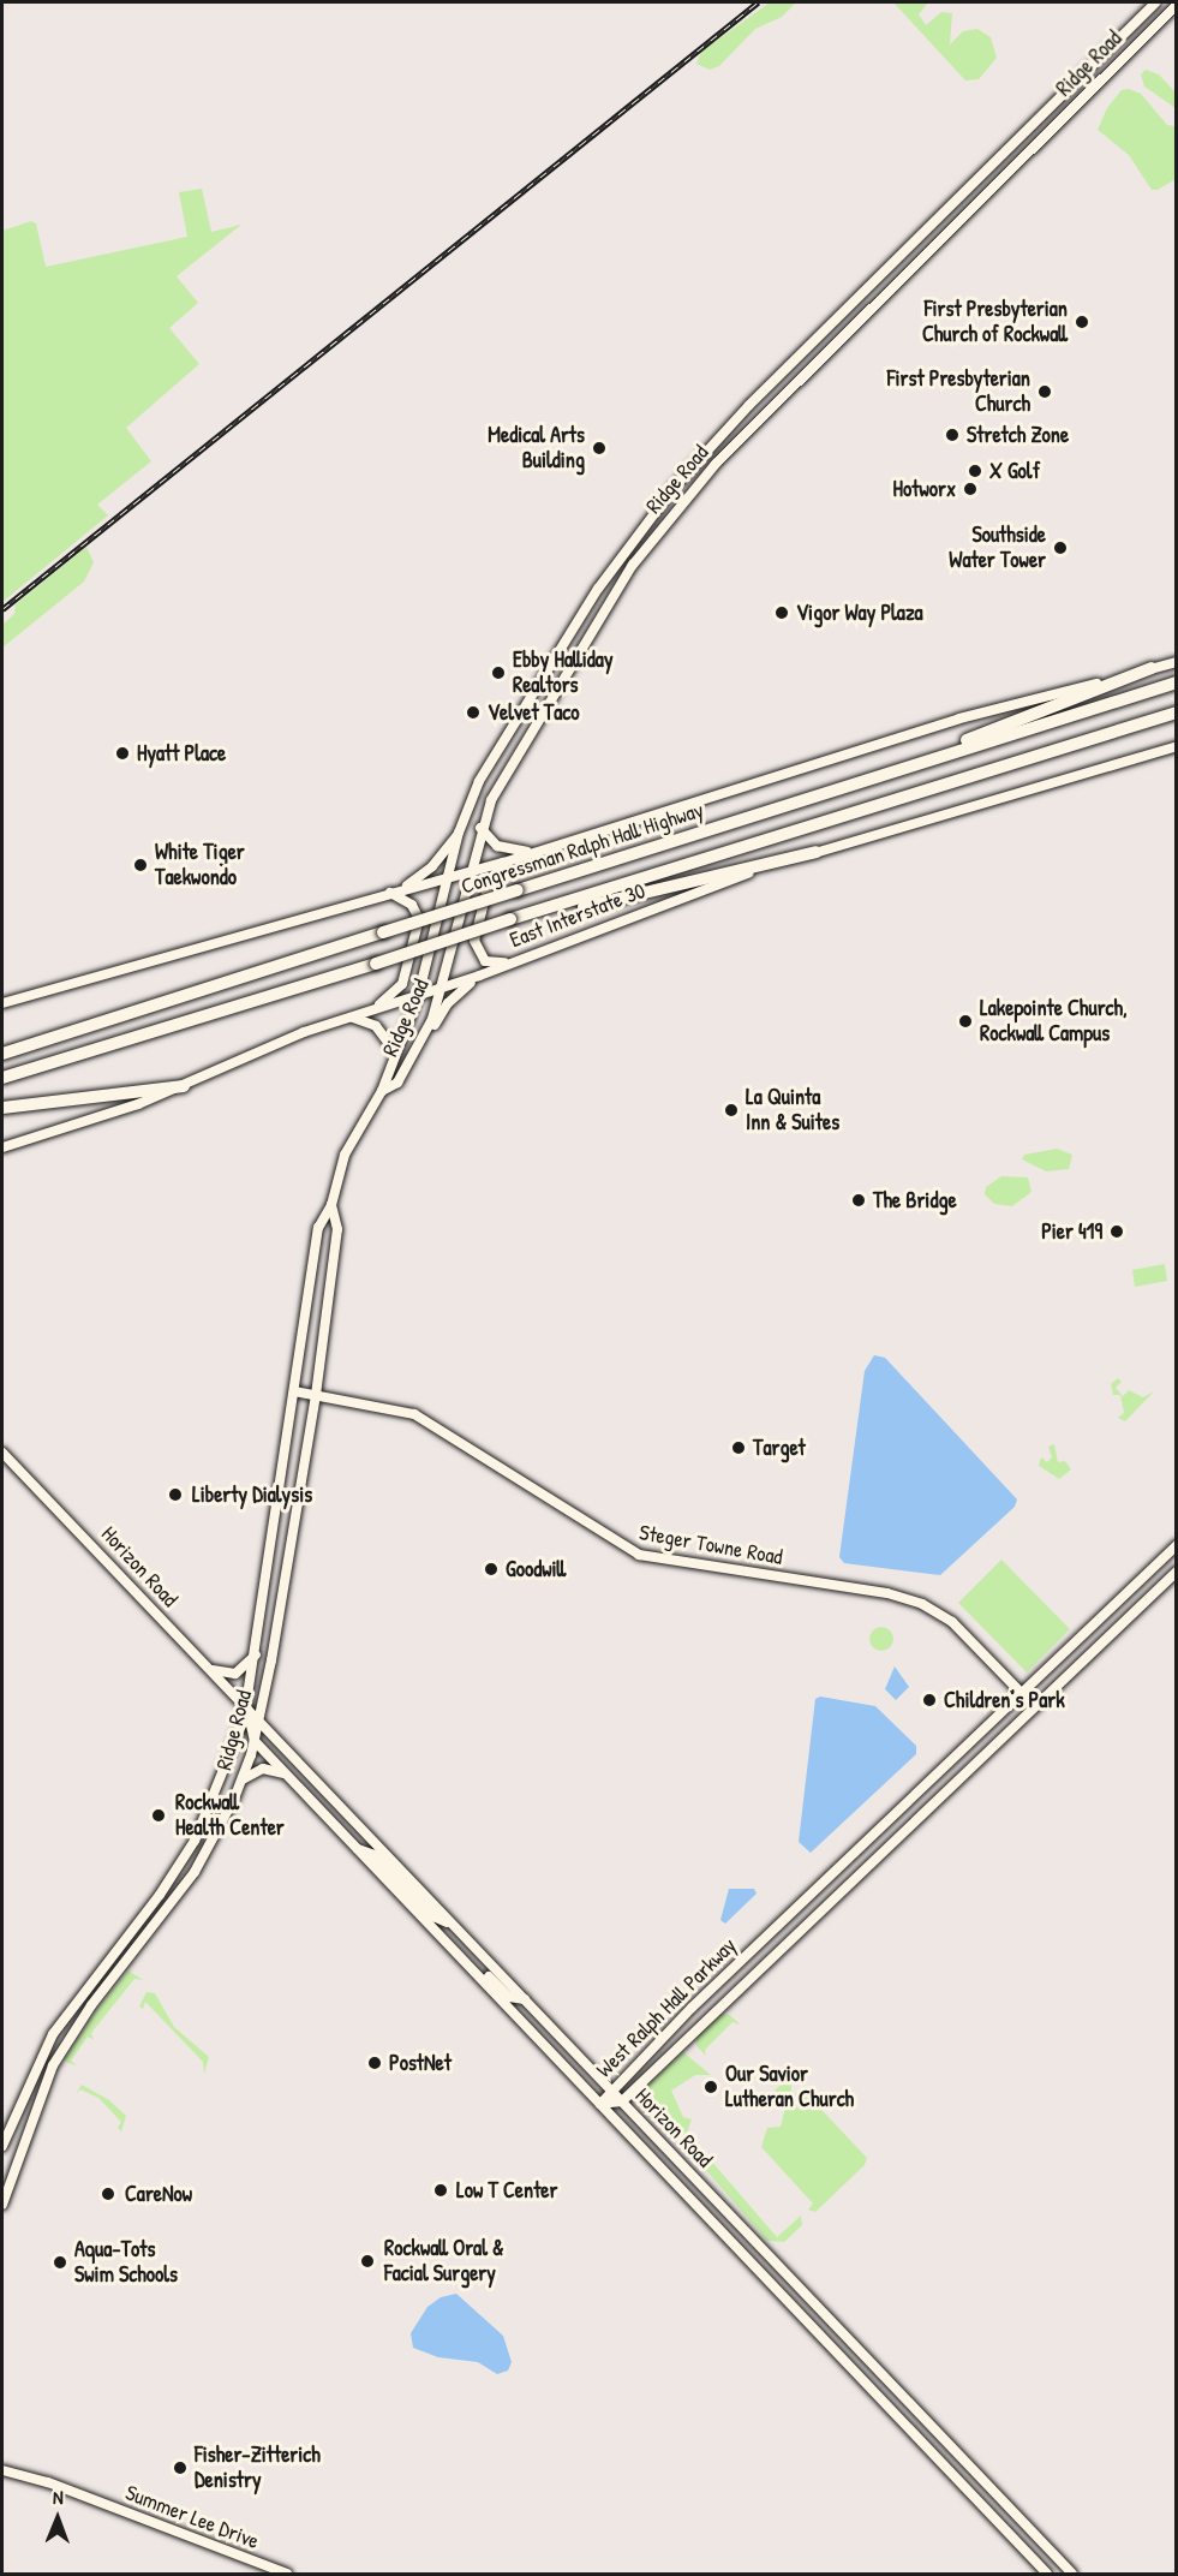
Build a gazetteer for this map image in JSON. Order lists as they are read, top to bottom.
{
  "streets": {
    "highway": ["Congressman Ralph Hall Highway"],
    "main road": [
      "Ridge Road",
      "East Interstate 30",
      "Horizon Road",
      "West Ralph Hall Parkway"
    ],
    "street": ["Steger Towne Road", "Summer Lee Drive"]
  },
  "crossings": [
    ["Ridge Road", "East Interstate 30"],
    ["Ridge Road", "Steger Towne Road"],
    ["Ridge Road", "Horizon Road"],
    ["Steger Towne Road", "West Ralph Hall Parkway"],
    ["Horizon Road", "West Ralph Hall Parkway"]
  ],
  "places": [
    "First Presbyterian Church of Rockwall",
    "First Presbyterian Church",
    "Stretch Zone",
    "Medical Arts Building",
    "X Golf",
    "Hotworx",
    "Southside Water Tower",
    "Vigor Way Plaza",
    "Ebby Halliday Realtors",
    "Velvet Taco",
    "Hyatt Place",
    "White Tiger Taekwondo",
    "Lakepointe Church, Rockwall Campus",
    "La Quinta Inn & Suites",
    "The Bridge",
    "Pier 419",
    "Target",
    "Liberty Dialysis",
    "Goodwill",
    "Children’s Park",
    "Rockwall Health Center",
    "PostNet",
    "Our Savior Lutheran Church",
    "Low T Center",
    "CareNow",
    "Rockwall Oral & Facial Surgery",
    "Aqua-Tots Swim Schools",
    "Fisher-Zitterich Denistry"
  ],
  "north": "top"
}
